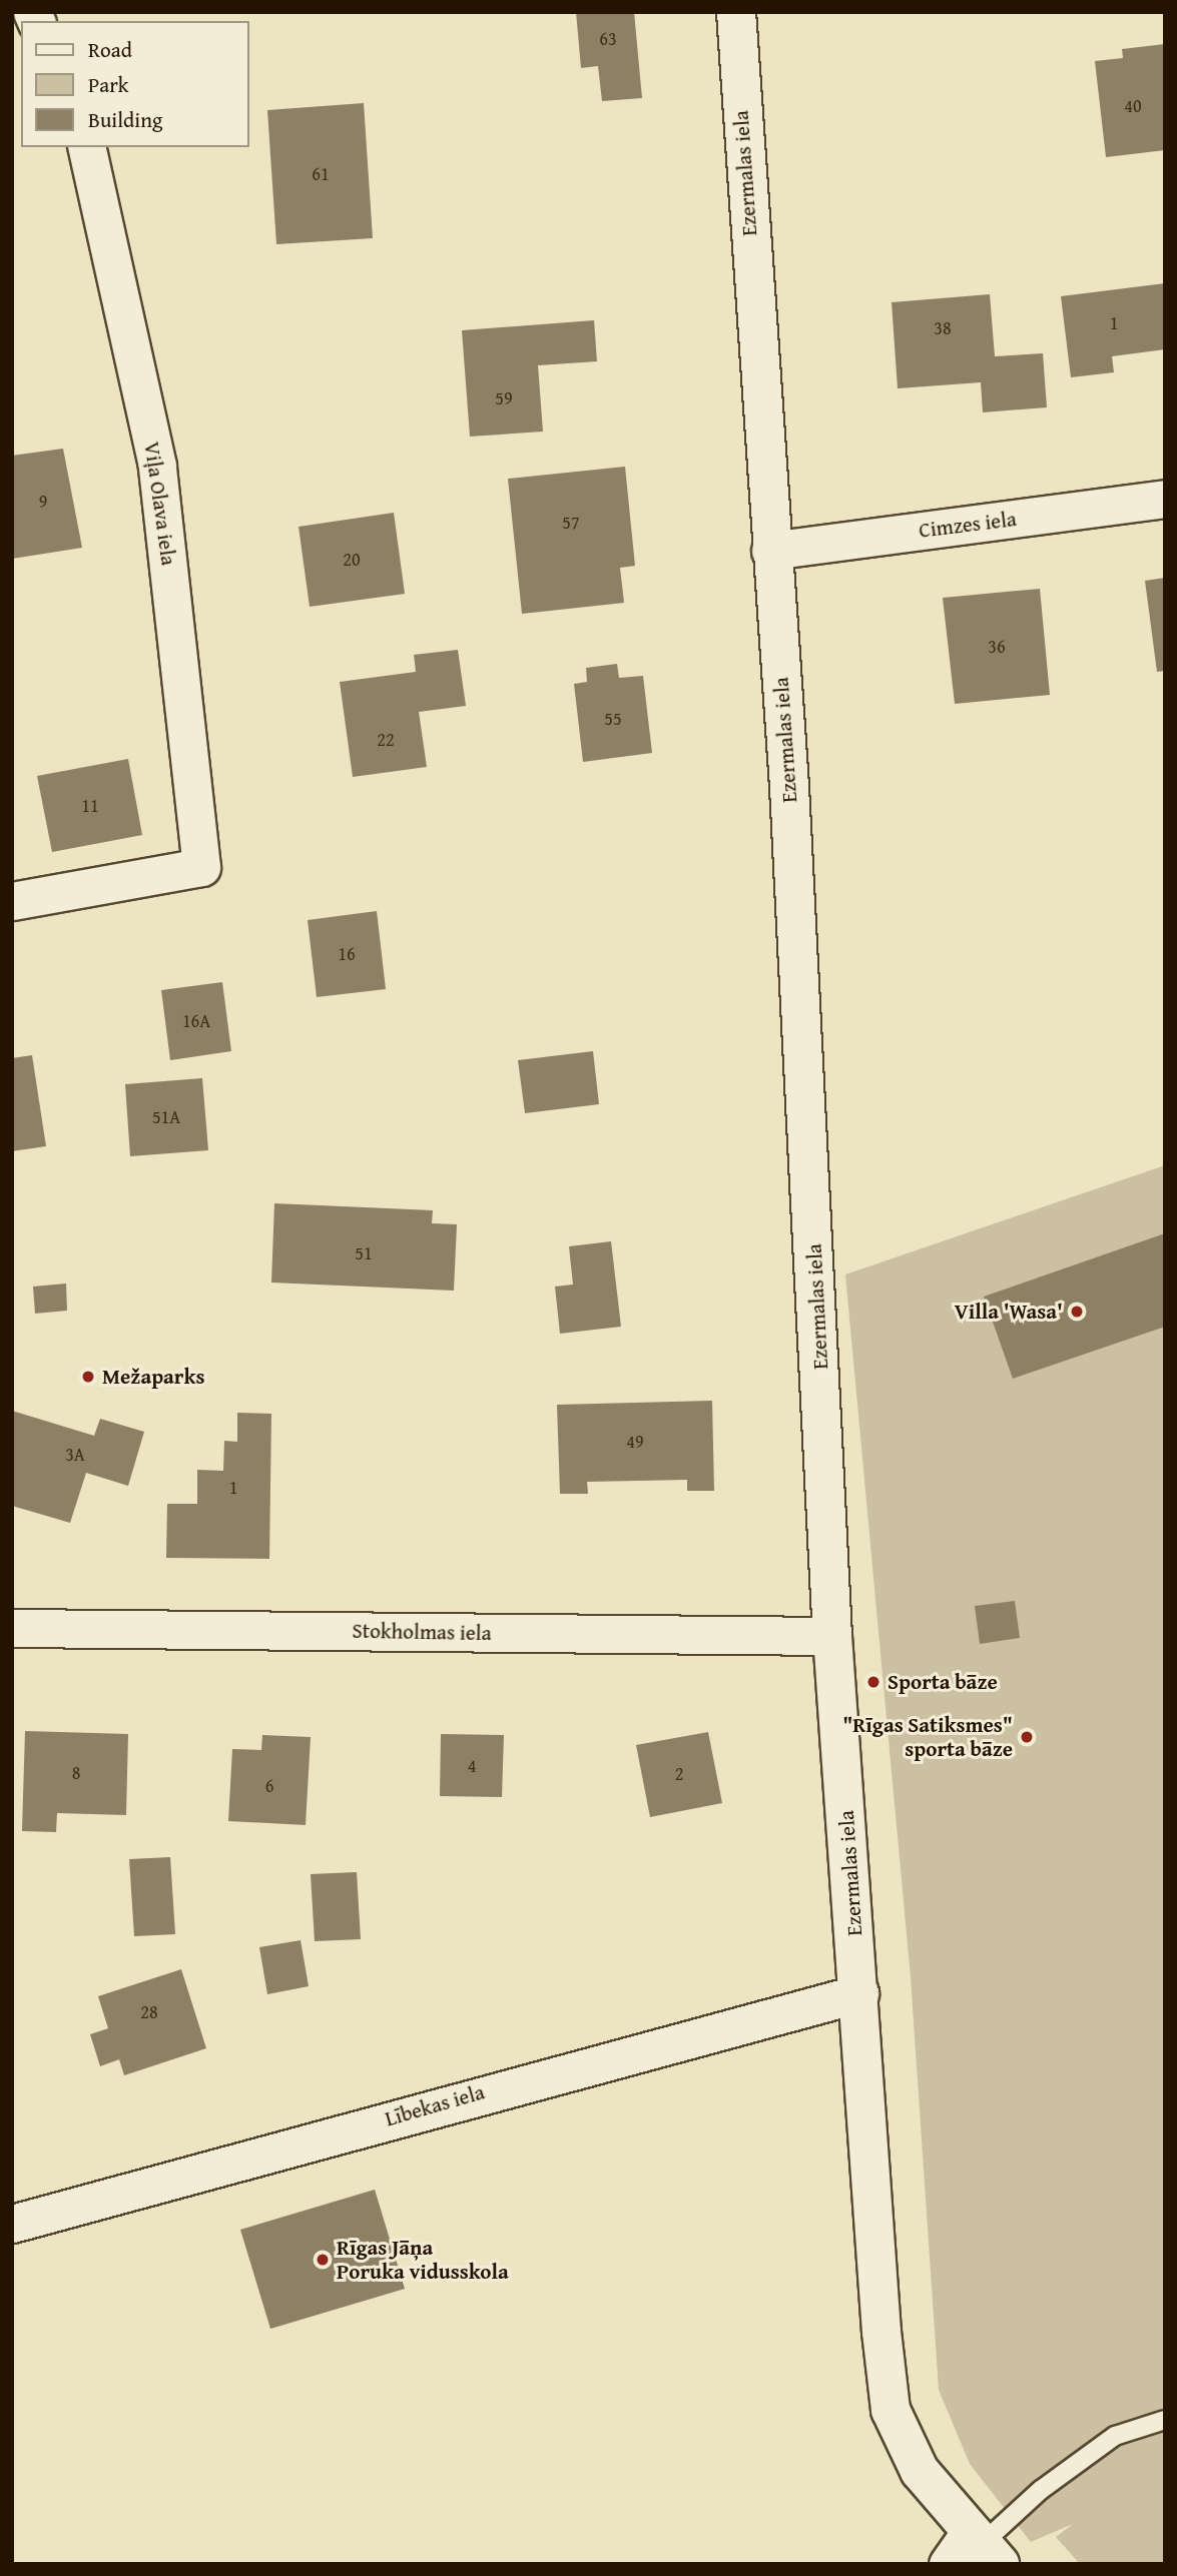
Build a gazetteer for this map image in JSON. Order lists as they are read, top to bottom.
{
  "streets": {
    "street": [
      "Ezermalas iela",
      "Viļa Olava iela",
      "Cimzes iela",
      "Stokholmas iela",
      "Lībekas iela"
    ]
  },
  "crossings": [
    ["Ezermalas iela", "Cimzes iela"],
    ["Ezermalas iela", "Stokholmas iela"],
    ["Ezermalas iela", "Lībekas iela"]
  ],
  "places": [
    "Villa 'Wasa'",
    "Mežaparks",
    "Sporta bāze",
    "\"Rīgas Satiksmes\" sporta bāze",
    "Rīgas Jāņa Poruka vidusskola"
  ],
  "house_numbers": [
    "63",
    "40",
    "61",
    "1",
    "38",
    "59",
    "9",
    "57",
    "20",
    "36",
    "55",
    "22",
    "11",
    "16",
    "16A",
    "51A",
    "51",
    "49",
    "3A",
    "1",
    "4",
    "8",
    "2",
    "6",
    "28"
  ],
  "legend": ["Road", "Park", "Building"]
}
